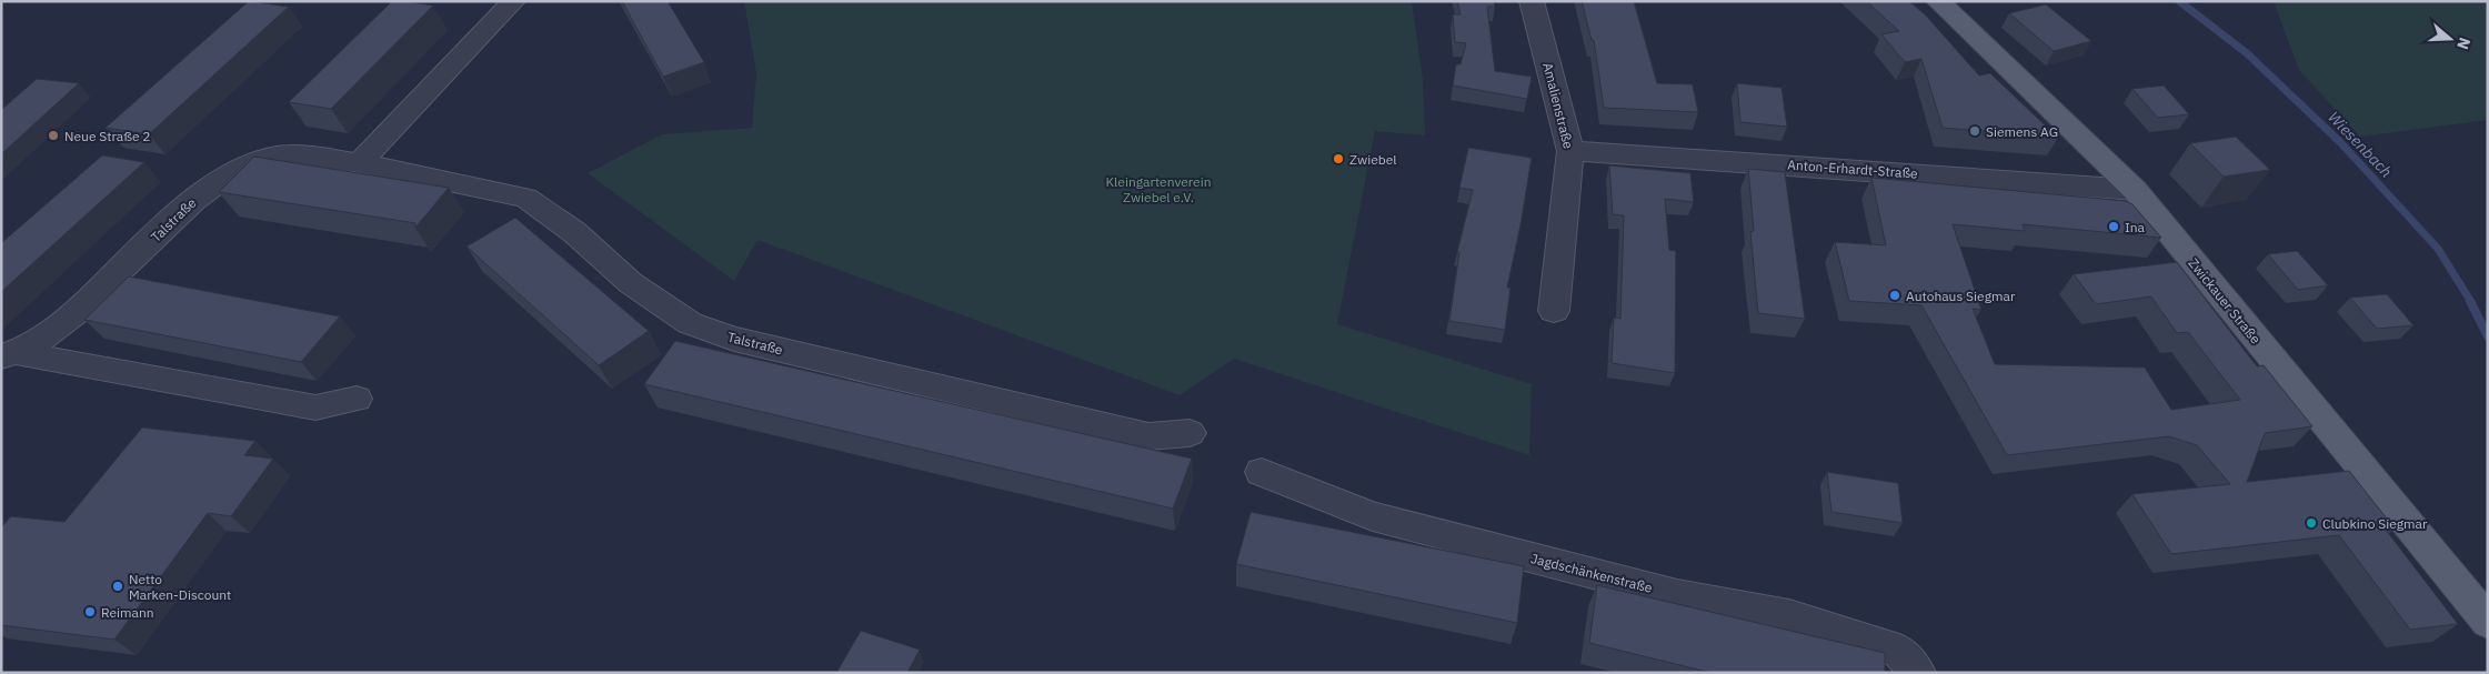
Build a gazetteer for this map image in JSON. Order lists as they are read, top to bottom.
{
  "streets": {
    "main road": ["Zwickauer Straße"],
    "street": [
      "Amalienstraße",
      "Anton-Erhardt-Straße",
      "Talstraße",
      "Jagdschänkenstraße"
    ]
  },
  "crossings": [
    ["Amalienstraße", "Anton-Erhardt-Straße"],
    ["Anton-Erhardt-Straße", "Zwickauer Straße"]
  ],
  "water": ["Wiesenbach"],
  "parks": ["Kleingartenverein Zwiebel e.V."],
  "places": [
    "Siemens AG",
    "Neue Straße 2",
    "Zwiebel",
    "Ina",
    "Autohaus Siegmar",
    "Clubkino Siegmar",
    "Netto Marken-Discount",
    "Reimann"
  ],
  "north": "right"
}
